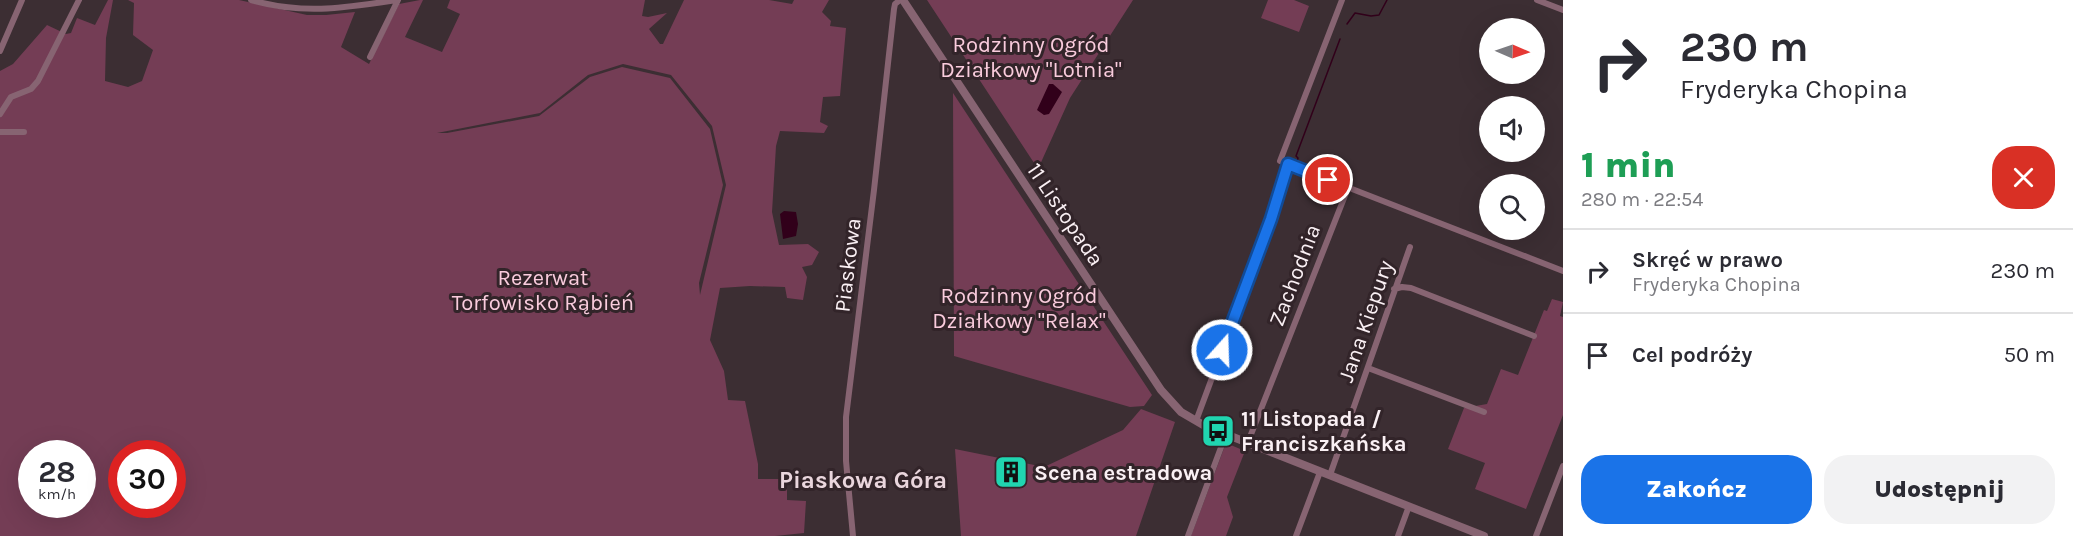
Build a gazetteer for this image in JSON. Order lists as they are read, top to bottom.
{
  "streets": {
    "street": [
      "11 Listopada",
      "Piaskowa",
      "Zachodnia",
      "Jana Kiepury"
    ]
  },
  "crossings": [
    ["11 Listopada", "Piaskowa"],
    ["11 Listopada", "Zachodnia"],
    ["11 Listopada", "Jana Kiepury"]
  ],
  "districts": ["Piaskowa Góra"],
  "parks": ["Rodzinny Ogród Działkowy \"Lotnia\"", "Rezerwat Torfowisko Rąbień", "Rodzinny Ogród Działkowy \"Relax\""],
  "places": {
    "bus stop": ["11 Listopada / Franciszkańska"],
    "building": ["Scena estradowa"]
  },
  "north": "right",
  "page": {
    "turn": ["230 m", "Fryderyka Chopina"],
    "heading": ["1 min", "280 m · 22:54"],
    "list": [
      {
        "name": "Skręć w prawo",
        "note": "Fryderyka Chopina",
        "value": "230 m"
      },
      {
        "name": "Cel podróży",
        "value": "50 m"
      }
    ],
    "speed": "28 km/h",
    "limit": "30",
    "buttons": ["Zakończ", "Udostępnij"]
  }
}
